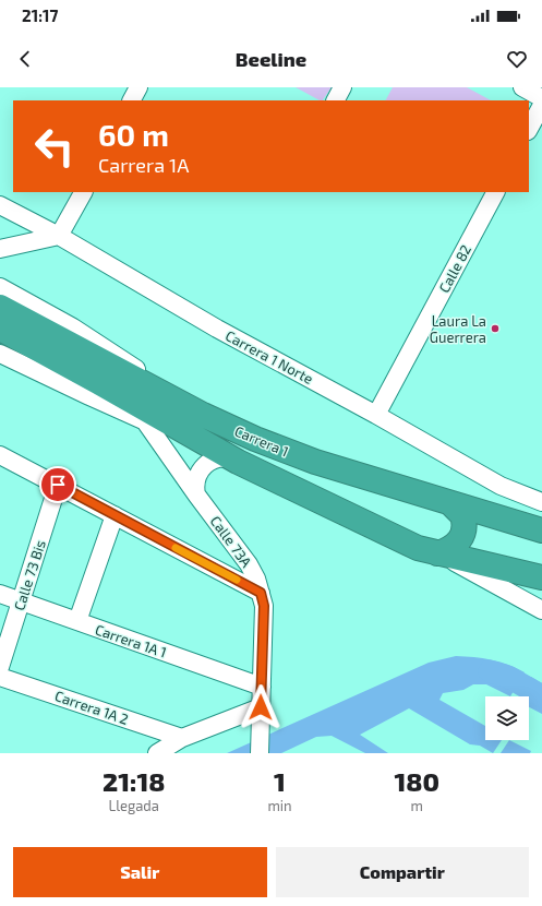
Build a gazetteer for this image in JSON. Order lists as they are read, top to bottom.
{
  "streets": {
    "highway": ["Carrera 1"],
    "street": [
      "Calle 82",
      "Carrera 1 Norte",
      "Calle 73A",
      "Calle 73 Bis",
      "Carrera 1A 1",
      "Carrera 1A 2"
    ]
  },
  "crossings": [
    ["Calle 82", "Carrera 1 Norte"],
    ["Calle 73A", "Carrera 1A 1"],
    ["Calle 73 Bis", "Carrera 1A 1"]
  ],
  "places": ["Laura La Guerrera"],
  "page": {
    "status": "21:17",
    "header": "Beeline",
    "turn": ["60 m", "Carrera 1A"],
    "eta": [
      "21:18",
      "Llegada",
      "1",
      "min",
      "180",
      "m"
    ],
    "buttons": ["Salir", "Compartir"]
  }
}
